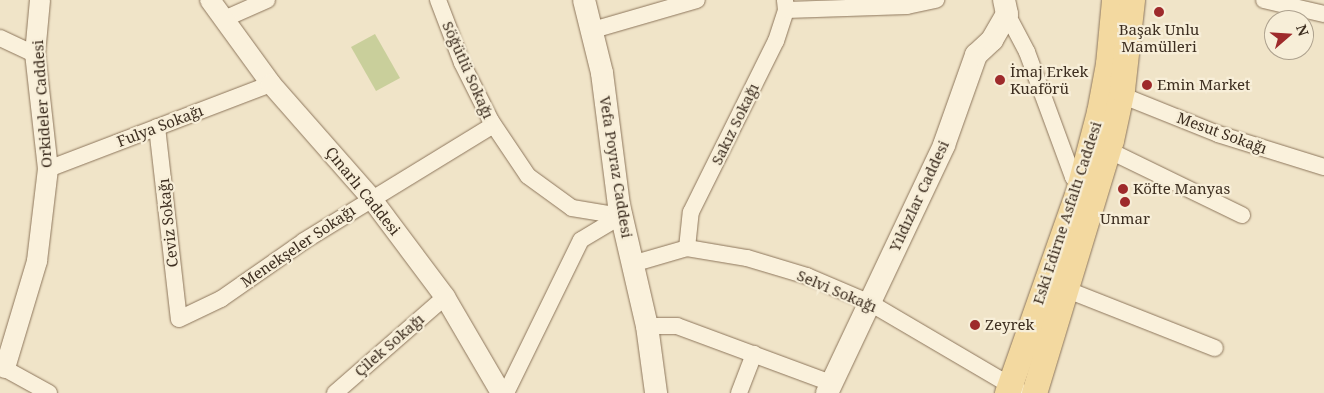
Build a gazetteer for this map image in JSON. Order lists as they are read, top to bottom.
{
  "streets": {
    "main road": ["Vefa Poyraz Caddesi", "Yıldızlar Caddesi", "Eski Edirne Asfaltı Caddesi"],
    "street": [
      "Söğütlü Sokağı",
      "Orkideler Caddesi",
      "Sakız Sokağı",
      "Fulya Sokağı",
      "Mesut Sokağı",
      "Çınarlı Caddesi",
      "Ceviz Sokağı",
      "Menekşeler Sokağı",
      "Selvi Sokağı",
      "Çilek Sokağı"
    ]
  },
  "crossings": [
    ["Söğütlü Sokağı", "Vefa Poyraz Caddesi"],
    ["Söğütlü Sokağı", "Menekşeler Sokağı"],
    ["Orkideler Caddesi", "Fulya Sokağı"],
    ["Sakız Sokağı", "Selvi Sokağı"],
    ["Fulya Sokağı", "Çınarlı Caddesi"],
    ["Fulya Sokağı", "Ceviz Sokağı"],
    ["Mesut Sokağı", "Eski Edirne Asfaltı Caddesi"],
    ["Vefa Poyraz Caddesi", "Selvi Sokağı"],
    ["Çınarlı Caddesi", "Menekşeler Sokağı"],
    ["Çınarlı Caddesi", "Çilek Sokağı"],
    ["Yıldızlar Caddesi", "Selvi Sokağı"],
    ["Eski Edirne Asfaltı Caddesi", "Selvi Sokağı"],
    ["Ceviz Sokağı", "Menekşeler Sokağı"]
  ],
  "places": [
    "Başak Unlu Mamülleri",
    "İmaj Erkek Kuaförü",
    "Emin Market",
    "Köfte Manyas",
    "Unmar",
    "Zeyrek"
  ],
  "north": "right"
}
